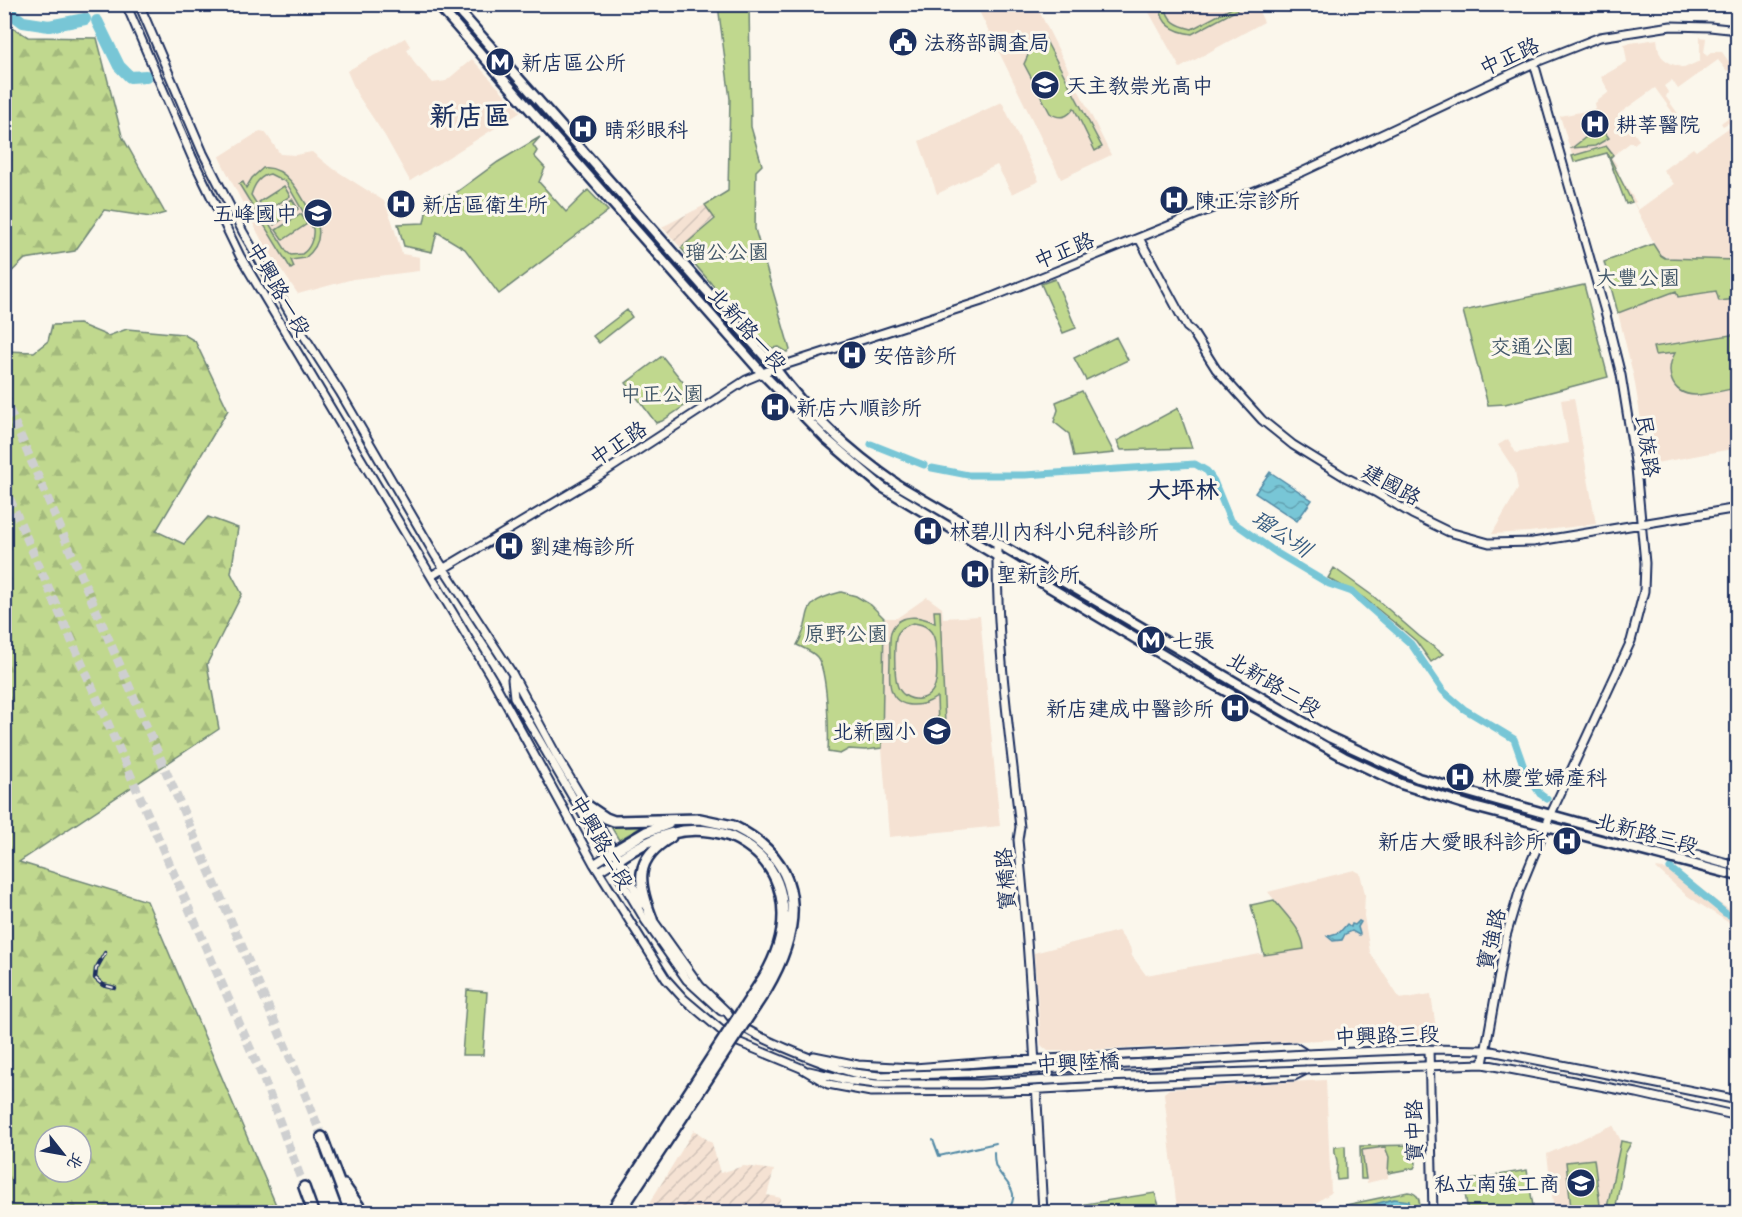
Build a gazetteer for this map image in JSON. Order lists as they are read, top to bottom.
{
  "streets": {
    "main road": ["北新路一段", "北新路二段", "北新路三段"],
    "street": [
      "中正路",
      "中興路一段",
      "民族路",
      "建國路",
      "中興路二段",
      "寶橋路",
      "寶強路",
      "中興路三段",
      "中興陸橋",
      "寶中路"
    ]
  },
  "crossings": [
    ["中正路", "中興路一段"],
    ["中正路", "北新路一段"],
    ["中正路", "民族路"],
    ["中正路", "建國路"],
    ["中正路", "中興路二段"],
    ["中興路一段", "中興路二段"],
    ["北新路一段", "北新路二段"],
    ["北新路一段", "寶橋路"],
    ["民族路", "建國路"],
    ["民族路", "北新路二段"],
    ["民族路", "北新路三段"],
    ["民族路", "寶強路"],
    ["北新路二段", "北新路三段"],
    ["北新路二段", "寶橋路"],
    ["北新路二段", "寶強路"],
    ["北新路三段", "寶強路"],
    ["中興路二段", "寶橋路"],
    ["中興路二段", "中興路三段"],
    ["中興路二段", "中興陸橋"],
    ["寶橋路", "中興路三段"],
    ["寶強路", "中興路三段"],
    ["中興路三段", "中興陸橋"],
    ["中興路三段", "寶中路"]
  ],
  "districts": ["新店區", "大坪林"],
  "water": ["瑠公圳"],
  "parks": [
    "瑠公公園",
    "大豐公園",
    "交通公園",
    "中正公園",
    "原野公園"
  ],
  "places": {
    "public building": ["法務部調查局"],
    "metro station": ["新店區公所", "七張"],
    "school or university": [
      "天主教崇光高中",
      "五峰國中",
      "北新國小",
      "私立南強工商"
    ],
    "hospital": [
      "耕莘醫院",
      "睛彩眼科",
      "陳正宗診所",
      "新店區衛生所",
      "安倍診所",
      "新店六順診所",
      "林碧川內科小兒科診所",
      "劉建梅診所",
      "聖新診所",
      "新店建成中醫診所",
      "林慶堂婦產科",
      "新店大愛眼科診所"
    ]
  },
  "north": "bottom right"
}
